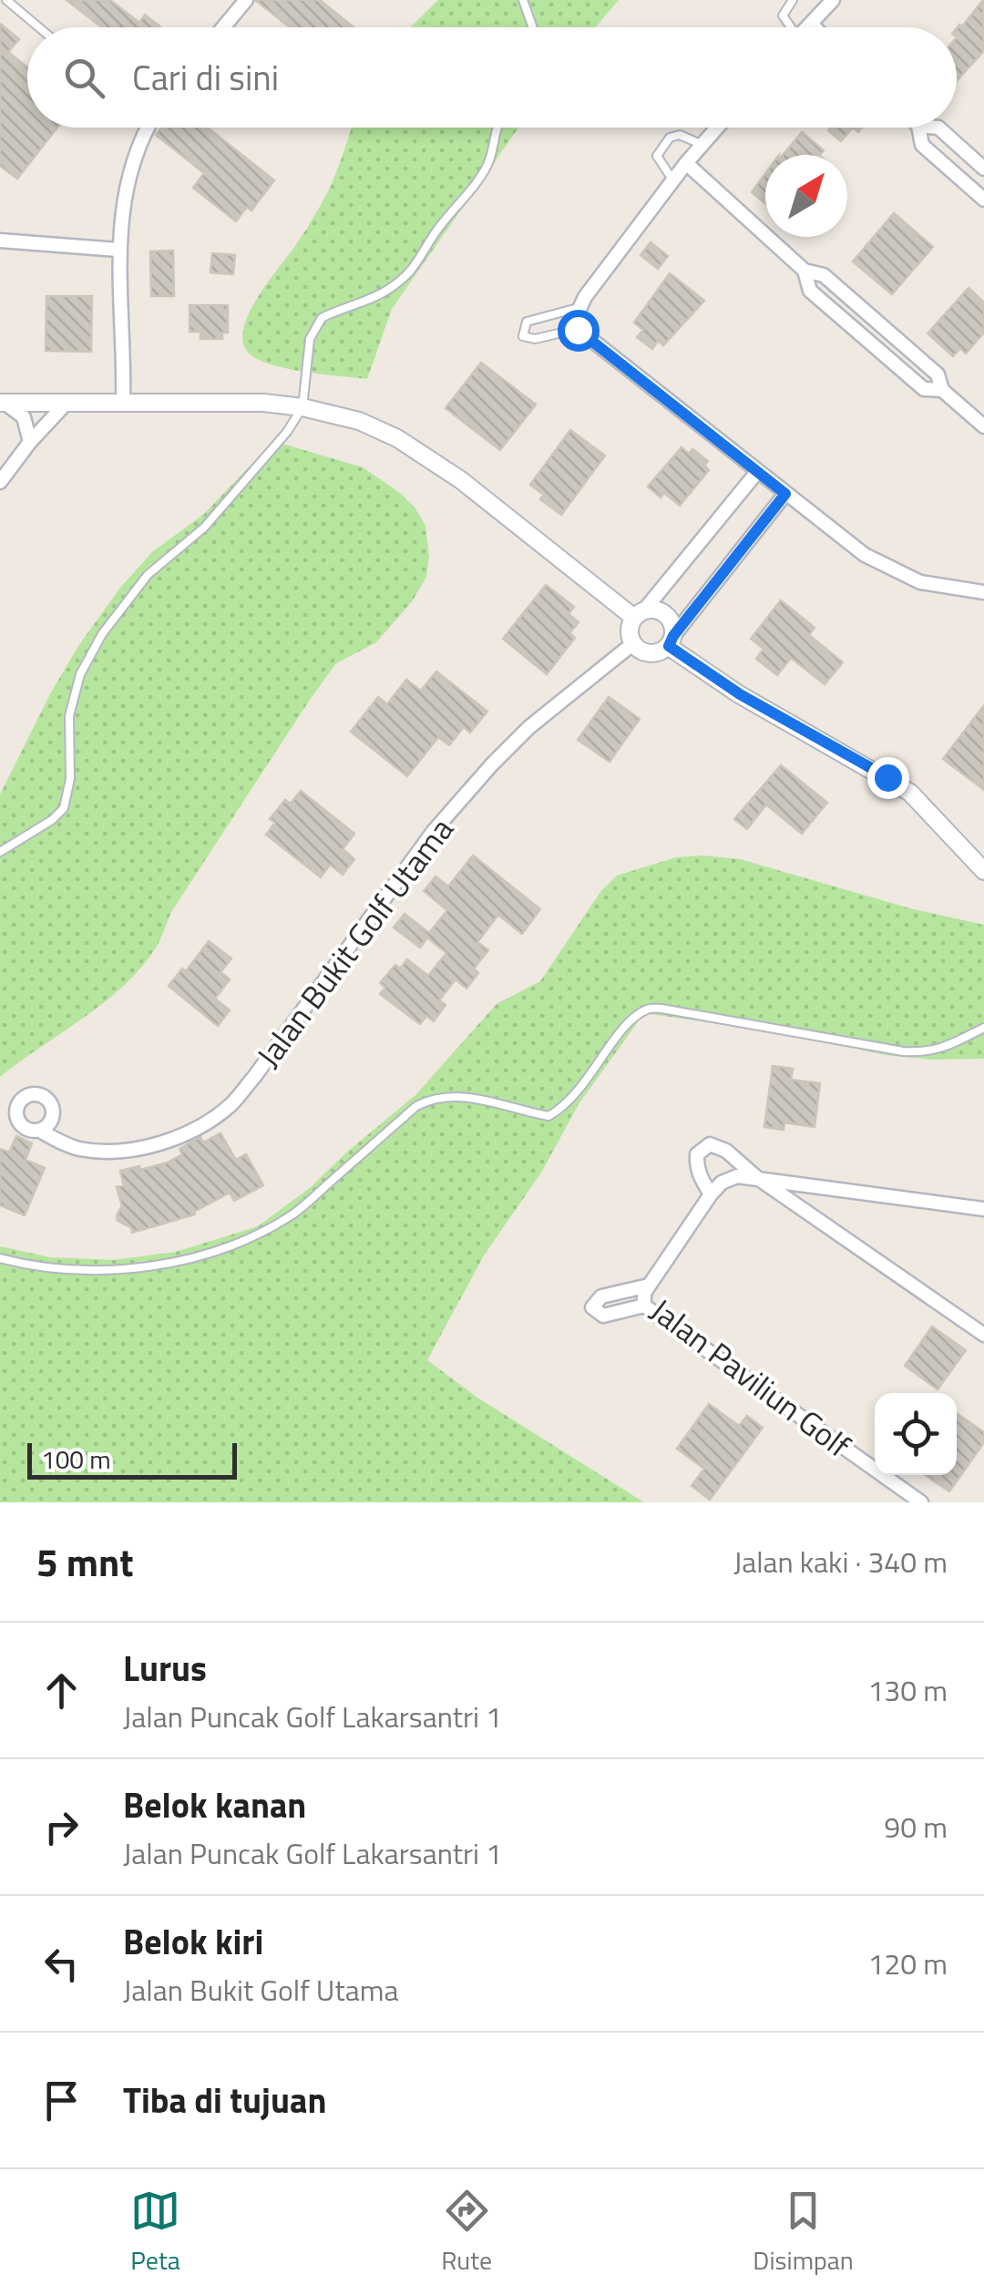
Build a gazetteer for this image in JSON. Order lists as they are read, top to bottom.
{
  "streets": {
    "street": ["Jalan Bukit Golf Utama", "Jalan Paviliun Golf"]
  },
  "scale_bar": "100 m",
  "north": "top right",
  "page": {
    "search": "Cari di sini",
    "scale": "100 m",
    "heading": ["5 mnt", "Jalan kaki · 340 m"],
    "list": [
      ["Lurus", "Jalan Puncak Golf Lakarsantri 1", "130 m"],
      ["Belok kanan", "Jalan Puncak Golf Lakarsantri 1", "90 m"],
      ["Belok kiri", "Jalan Bukit Golf Utama", "120 m"],
      "Tiba di tujuan"
    ],
    "nav": ["Peta", "Rute", "Disimpan"]
  }
}
